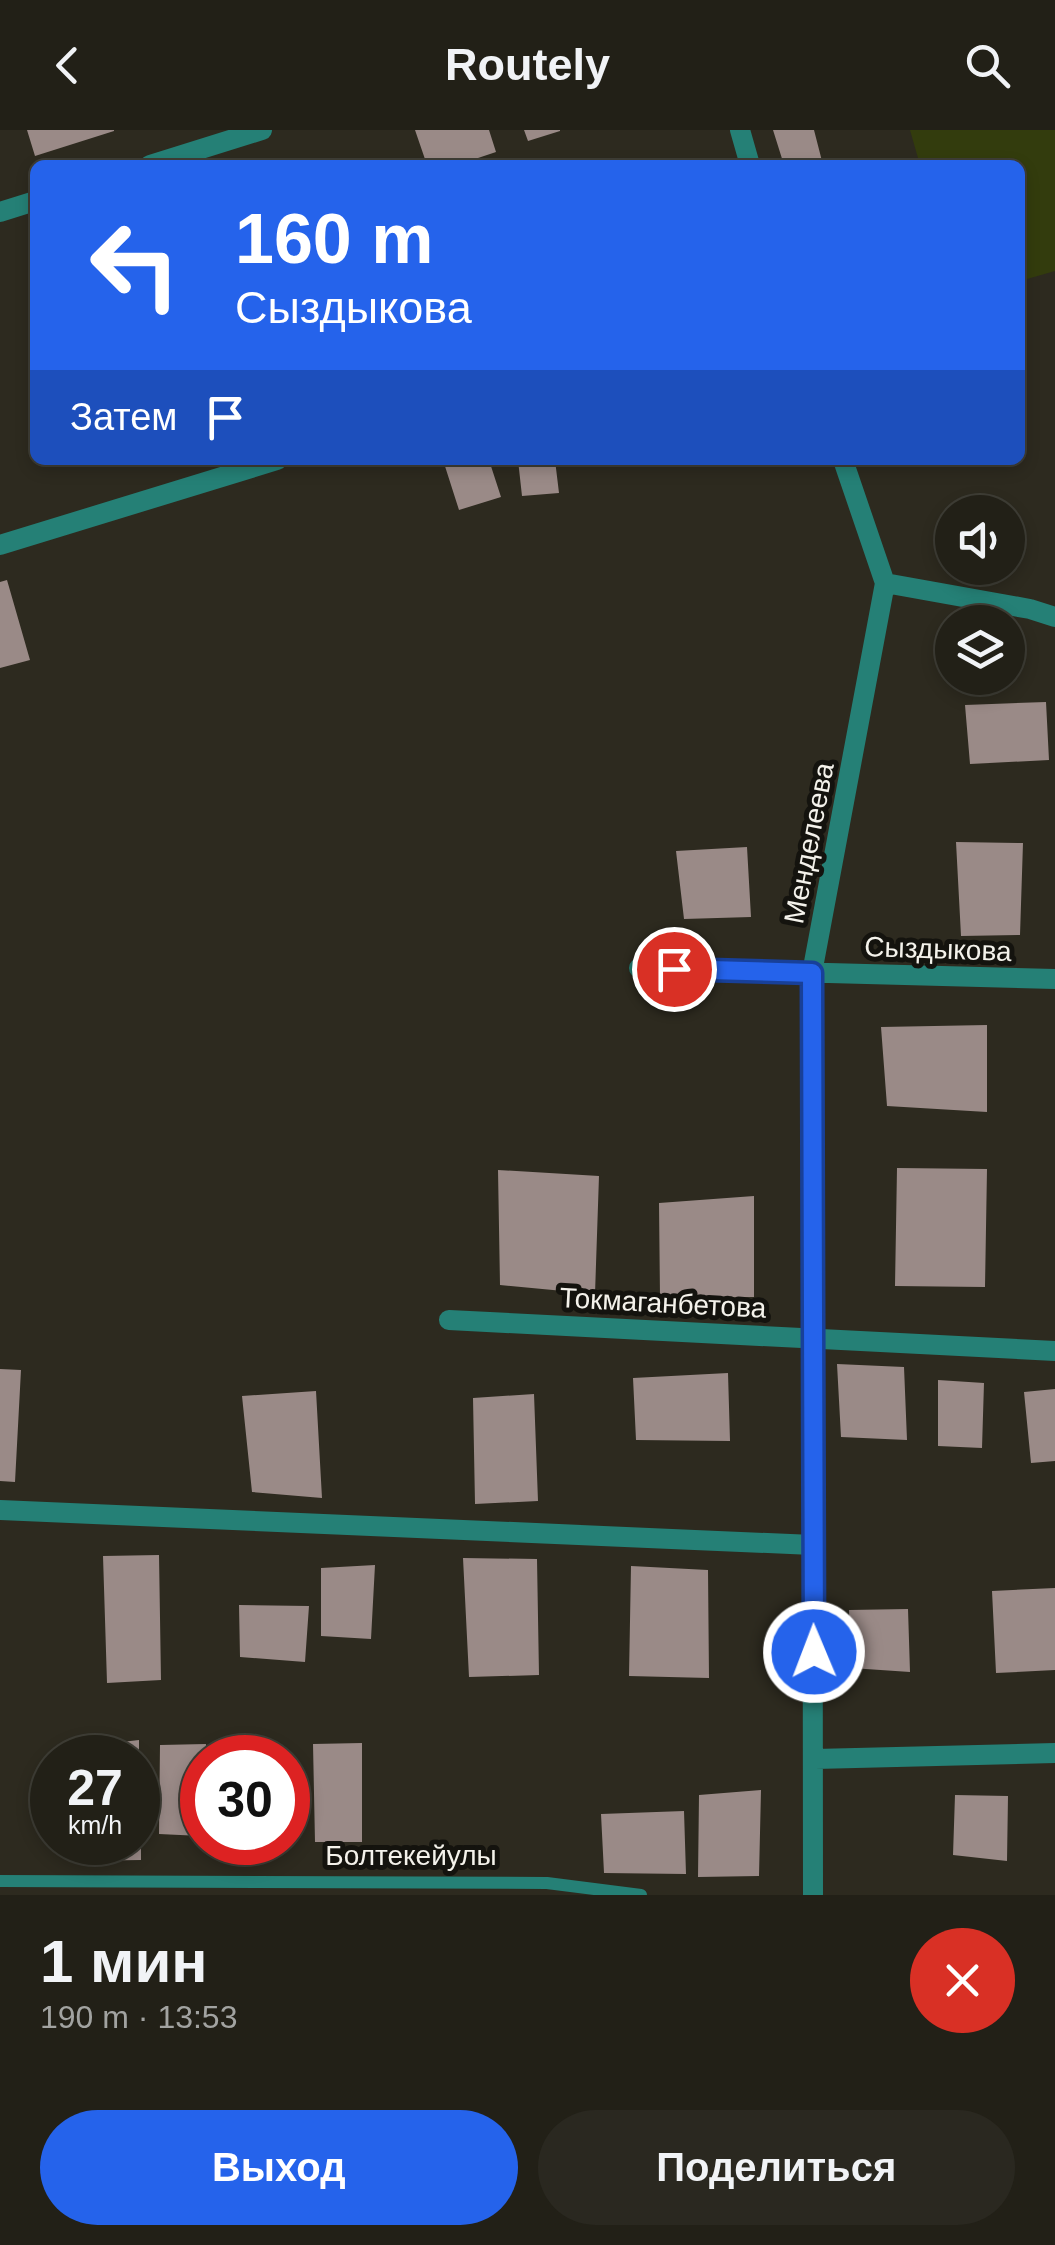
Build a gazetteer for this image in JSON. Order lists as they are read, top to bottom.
{
  "streets": {
    "street": ["Менделеева", "Сыздыкова", "Токмаганбетова"],
    "lane": ["Болтекейулы"]
  },
  "crossings": [
    ["Менделеева", "Сыздыкова"],
    ["Менделеева", "Токмаганбетова"]
  ],
  "page": {
    "header": "Routely",
    "turn": ["160 m", "Сыздыкова"],
    "then": "Затем",
    "speed": "27 km/h",
    "limit": "30",
    "heading": ["1 мин", "190 m · 13:53"],
    "buttons": ["Выход", "Поделиться"]
  }
}
